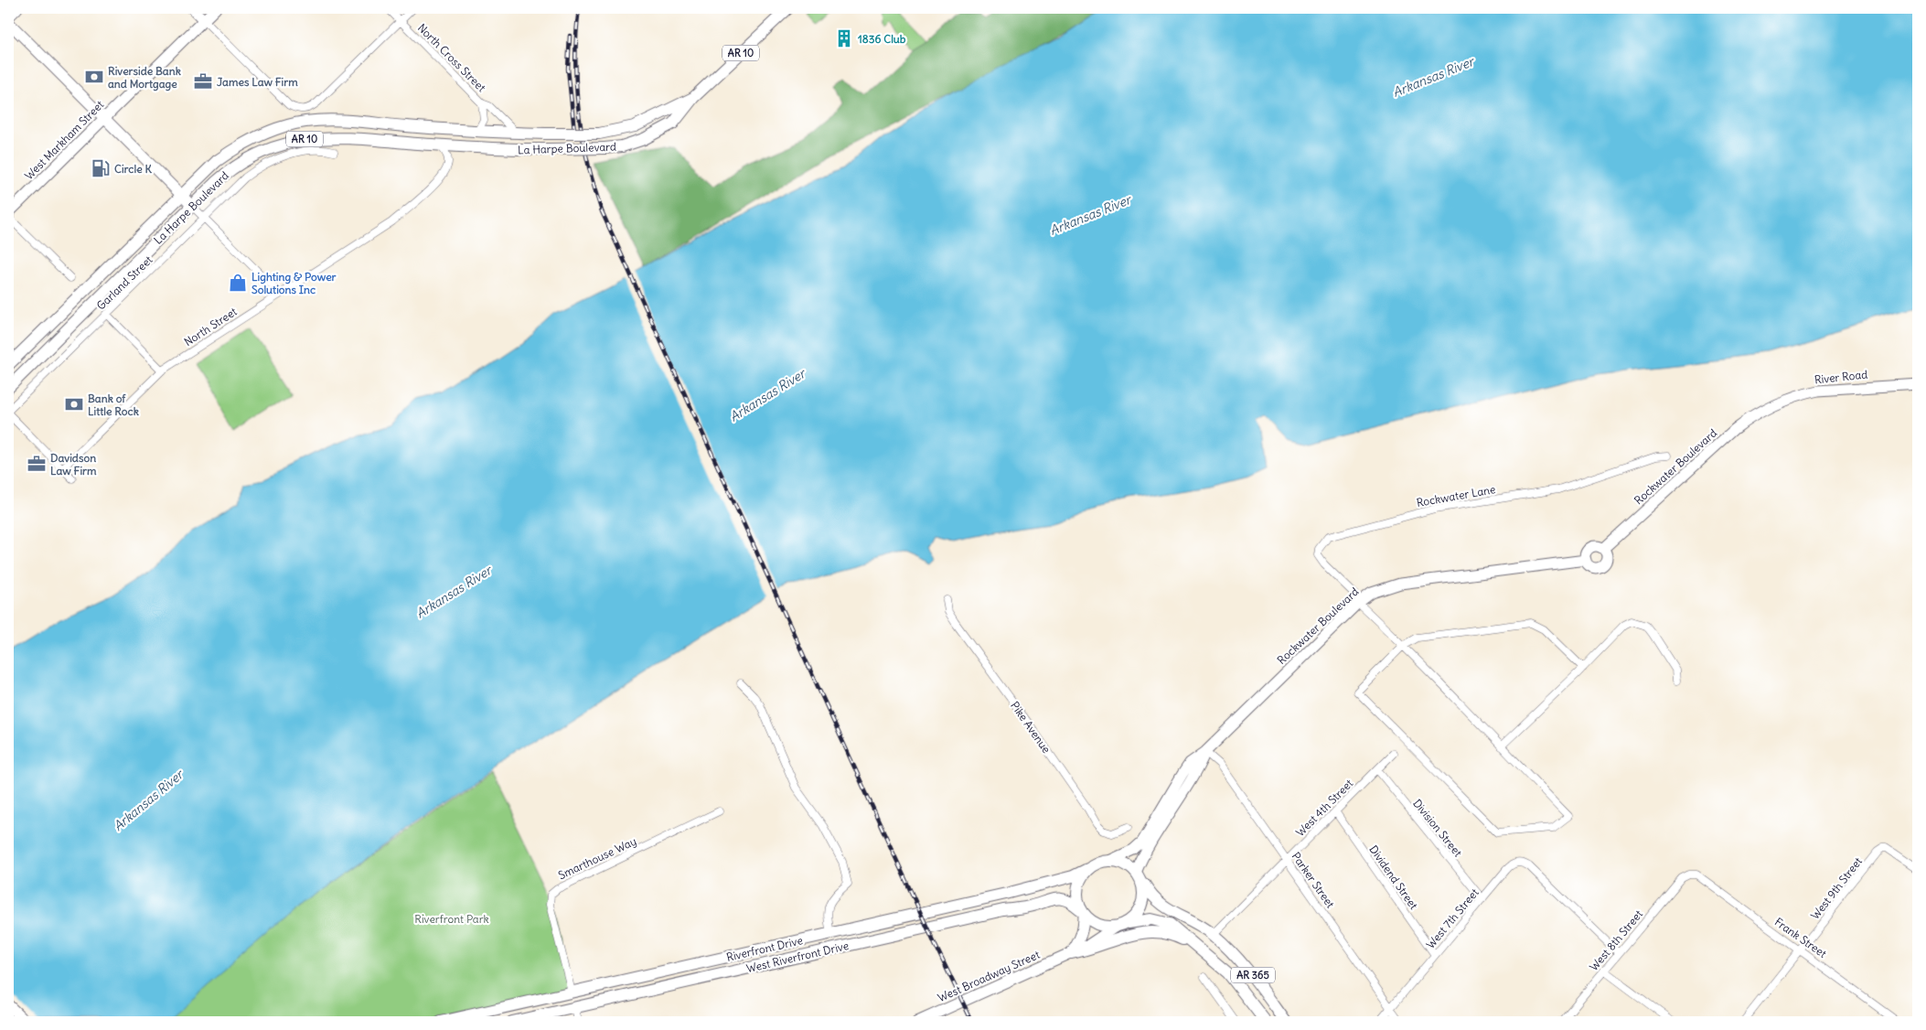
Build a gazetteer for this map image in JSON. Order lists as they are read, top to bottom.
{
  "streets": {
    "main road": [
      "AR 10",
      "La Harpe Boulevard",
      "Riverfront Drive",
      "West Riverfront Drive",
      "AR 365"
    ],
    "street": [
      "North Cross Street",
      "West Markham Street",
      "Garland Street",
      "North Street",
      "River Road",
      "Rockwater Boulevard",
      "Rockwater Lane",
      "Pike Avenue",
      "West 4th Street",
      "Division Street",
      "Smarthouse Way",
      "Dividend Street",
      "Parker Street",
      "West 9th Street",
      "West 7th Street",
      "Frank Street",
      "West 8th Street",
      "West Broadway Street"
    ]
  },
  "crossings": [
    ["AR 10", "La Harpe Boulevard"],
    ["North Cross Street", "La Harpe Boulevard"],
    ["La Harpe Boulevard", "North Street"],
    ["River Road", "Rockwater Boulevard"],
    ["Rockwater Boulevard", "Rockwater Lane"],
    ["Rockwater Boulevard", "Parker Street"],
    ["Rockwater Boulevard", "Riverfront Drive"],
    ["Rockwater Boulevard", "West Riverfront Drive"],
    ["Rockwater Boulevard", "AR 365"],
    ["Rockwater Boulevard", "West Broadway Street"],
    ["West 4th Street", "Division Street"],
    ["West 4th Street", "Dividend Street"],
    ["West 4th Street", "Parker Street"],
    ["West 4th Street", "AR 365"],
    ["Division Street", "West 7th Street"],
    ["Smarthouse Way", "Riverfront Drive"],
    ["Dividend Street", "West 7th Street"],
    ["Parker Street", "West 7th Street"],
    ["West 9th Street", "Frank Street"],
    ["West 7th Street", "West 8th Street"],
    ["Frank Street", "West 8th Street"],
    ["Riverfront Drive", "West Riverfront Drive"],
    ["Riverfront Drive", "AR 365"],
    ["Riverfront Drive", "West Broadway Street"],
    ["West Riverfront Drive", "AR 365"],
    ["West Riverfront Drive", "West Broadway Street"],
    ["AR 365", "West Broadway Street"]
  ],
  "water": ["Arkansas River"],
  "parks": ["Riverfront Park"],
  "places": {
    "building": ["1836 Club"],
    "bank": ["Riverside Bank and Mortgage", "Bank of Little Rock"],
    "office": ["James Law Firm", "Davidson Law Firm"],
    "fuel station": ["Circle K"],
    "shop": ["Lighting & Power Solutions Inc"]
  }
}
